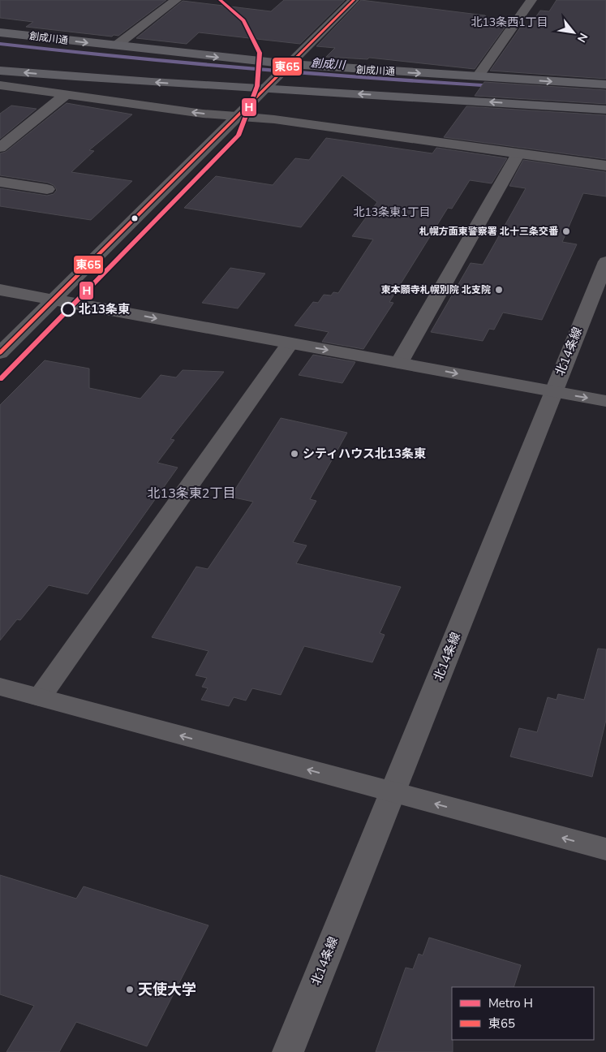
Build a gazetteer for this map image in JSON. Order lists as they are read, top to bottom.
{
  "streets": {
    "highway": ["創成川通"],
    "street": ["北14条線"]
  },
  "districts": ["北13条西1丁目", "北13条東1丁目", "北13条東2丁目"],
  "water": ["創成川"],
  "places": [
    "札幌方面東警察署 北十三条交番",
    "東本願寺札幌別院 北支院",
    "北13条東",
    "シティハウス北13条東",
    "天使大学"
  ],
  "lines": ["metro line H", "transit line 東65"],
  "legend": ["Metro H", "東65"],
  "north": "bottom right"
}
